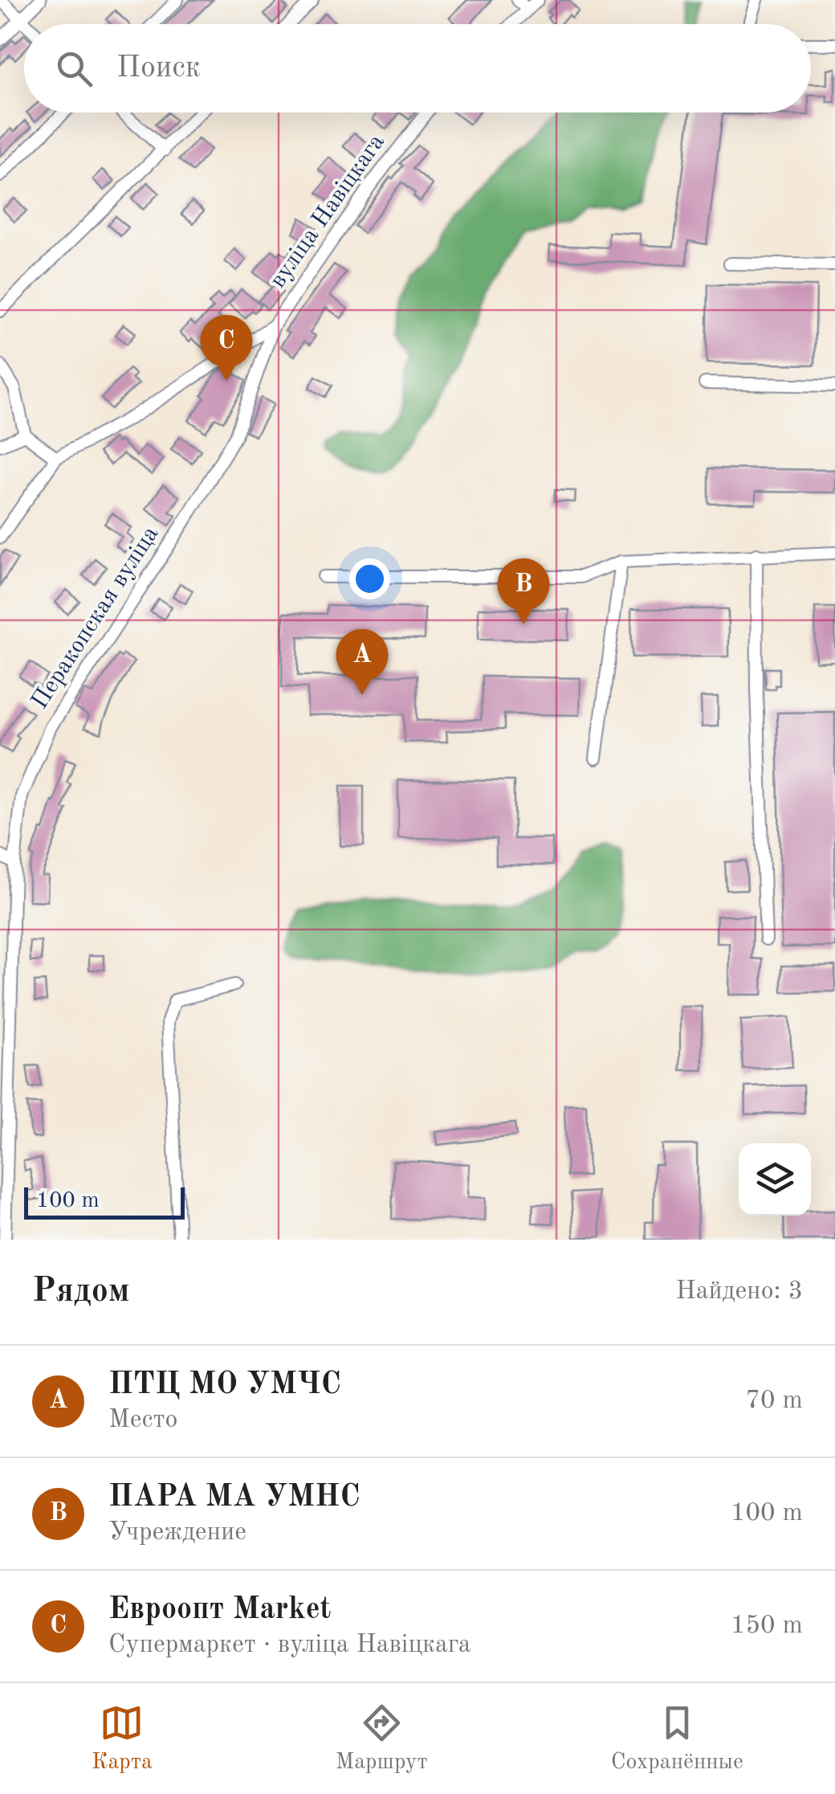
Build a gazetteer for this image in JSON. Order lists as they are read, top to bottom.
{
  "streets": {
    "street": ["вуліца Навіцкага", "Перакопская вуліца"]
  },
  "crossings": [
    ["вуліца Навіцкага", "Перакопская вуліца"]
  ],
  "scale_bar": "100 m",
  "page": {
    "search": "Поиск",
    "pins": ["C", "B", "A"],
    "scale": "100 m",
    "heading": ["Рядом", "Найдено: 3"],
    "list": [
      {
        "mark": "A",
        "name": "ПТЦ МО УМЧС",
        "note": "Место",
        "value": "70 m"
      },
      {
        "mark": "B",
        "name": "ПАРА МА УМНС",
        "note": "Учреждение",
        "value": "100 m"
      },
      {
        "mark": "C",
        "name": "Евроопт Market",
        "note": "Супермаркет · вуліца Навіцкага",
        "value": "150 m"
      }
    ],
    "nav": ["Карта", "Маршрут", "Сохранённые"]
  }
}
